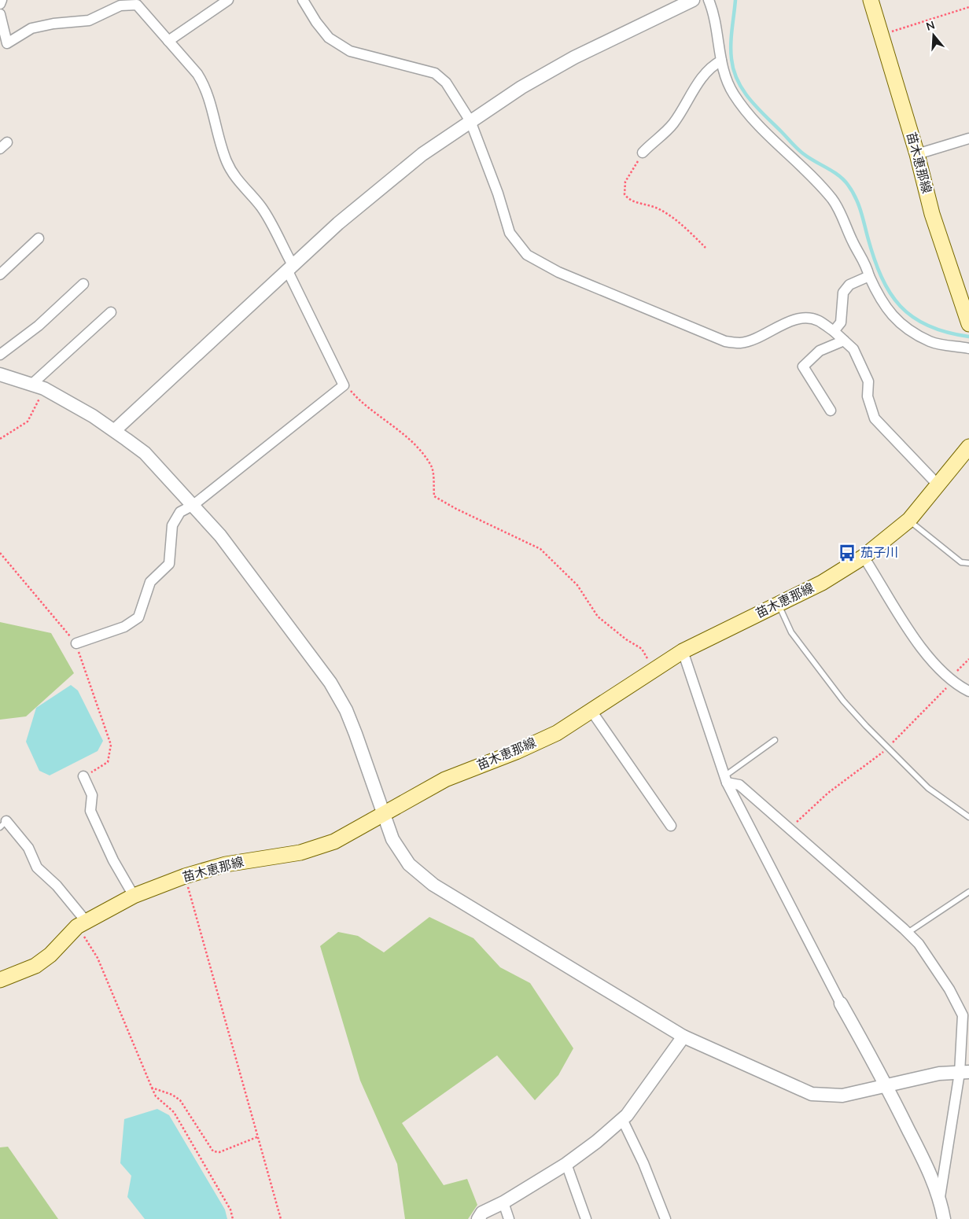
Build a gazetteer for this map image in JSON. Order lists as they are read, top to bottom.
{
  "streets": {
    "main road": ["苗木恵那線"]
  },
  "places": {
    "bus stop": ["茄子川"]
  },
  "north": "top"
}
